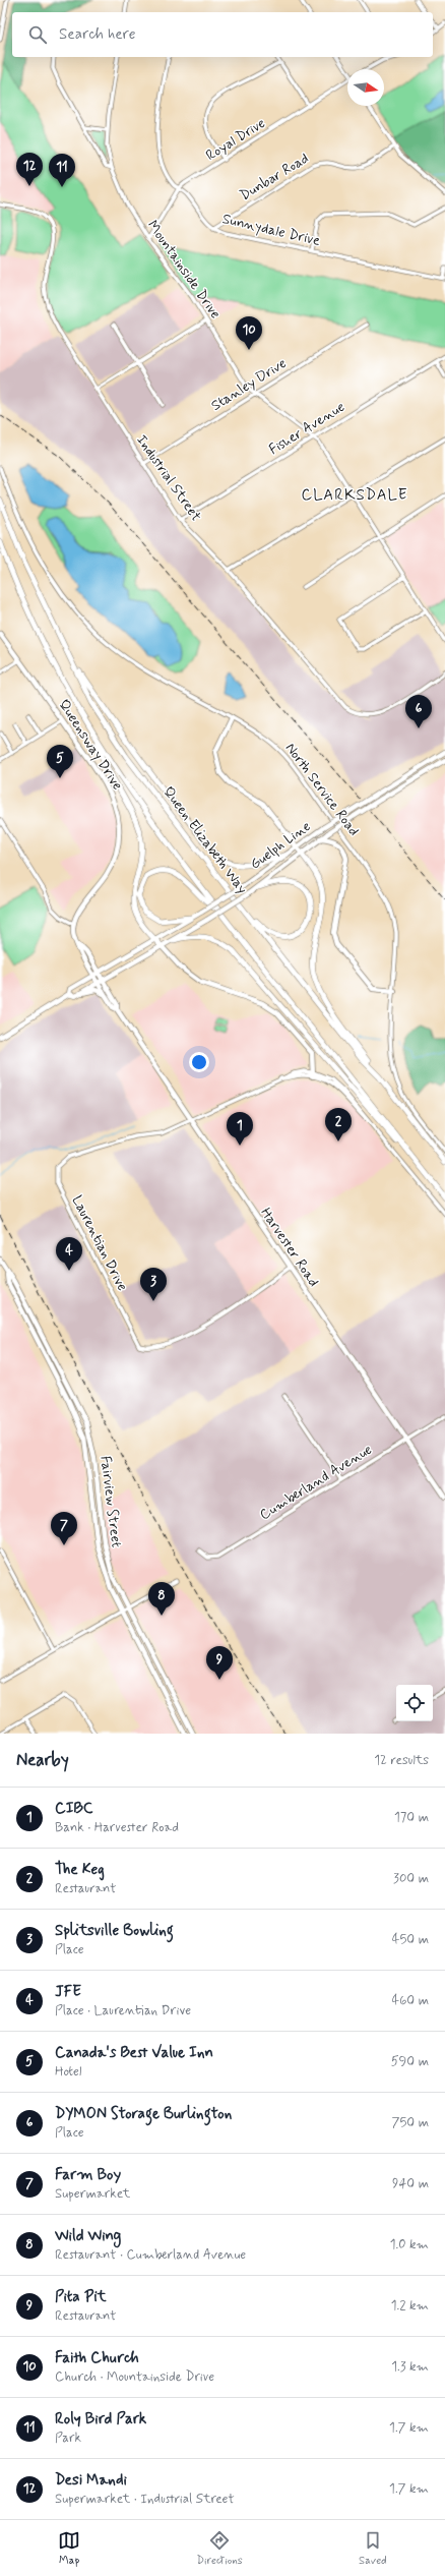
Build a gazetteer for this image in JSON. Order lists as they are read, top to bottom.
{
  "streets": {
    "highway": ["Queen Elizabeth Way"],
    "main road": [
      "Queensway Drive",
      "Guelph Line",
      "Harvester Road",
      "Fairview Street"
    ],
    "street": [
      "Royal Drive",
      "Dunbar Road",
      "Sunnydale Drive",
      "Mountainside Drive",
      "Stanley Drive",
      "Fisher Avenue",
      "Industrial Street",
      "North Service Road",
      "Laurentian Drive",
      "Cumberland Avenue"
    ]
  },
  "crossings": [
    ["Royal Drive", "Sunnydale Drive"],
    ["Royal Drive", "Mountainside Drive"],
    ["Dunbar Road", "Sunnydale Drive"],
    ["Mountainside Drive", "Stanley Drive"],
    ["Mountainside Drive", "Fisher Avenue"],
    ["Stanley Drive", "Industrial Street"],
    ["Fisher Avenue", "Industrial Street"],
    ["Guelph Line", "Harvester Road"],
    ["Laurentian Drive", "Harvester Road"],
    ["Harvester Road", "Cumberland Avenue"]
  ],
  "districts": ["CLARKSDALE"],
  "north": "right",
  "page": {
    "search": "Search here",
    "pins": [
      "12",
      "11",
      "10",
      "6",
      "5",
      "2",
      "1",
      "4",
      "3",
      "7",
      "8",
      "9"
    ],
    "heading": ["Nearby", "12 results"],
    "list": [
      {
        "mark": "1",
        "name": "CIBC",
        "note": "Bank · Harvester Road",
        "value": "170 m"
      },
      {
        "mark": "2",
        "name": "The Keg",
        "note": "Restaurant",
        "value": "300 m"
      },
      {
        "mark": "3",
        "name": "Splitsville Bowling",
        "note": "Place",
        "value": "450 m"
      },
      {
        "mark": "4",
        "name": "JFE",
        "note": "Place · Laurentian Drive",
        "value": "460 m"
      },
      {
        "mark": "5",
        "name": "Canada's Best Value Inn",
        "note": "Hotel",
        "value": "590 m"
      },
      {
        "mark": "6",
        "name": "DYMON Storage Burlington",
        "note": "Place",
        "value": "750 m"
      },
      {
        "mark": "7",
        "name": "Farm Boy",
        "note": "Supermarket",
        "value": "940 m"
      },
      {
        "mark": "8",
        "name": "Wild Wing",
        "note": "Restaurant · Cumberland Avenue",
        "value": "1.0 km"
      },
      {
        "mark": "9",
        "name": "Pita Pit",
        "note": "Restaurant",
        "value": "1.2 km"
      },
      {
        "mark": "10",
        "name": "Faith Church",
        "note": "Church · Mountainside Drive",
        "value": "1.3 km"
      },
      {
        "mark": "11",
        "name": "Roly Bird Park",
        "note": "Park",
        "value": "1.7 km"
      },
      {
        "mark": "12",
        "name": "Desi Mandi",
        "note": "Supermarket · Industrial Street",
        "value": "1.7 km"
      }
    ],
    "nav": ["Map", "Directions", "Saved"]
  }
}
